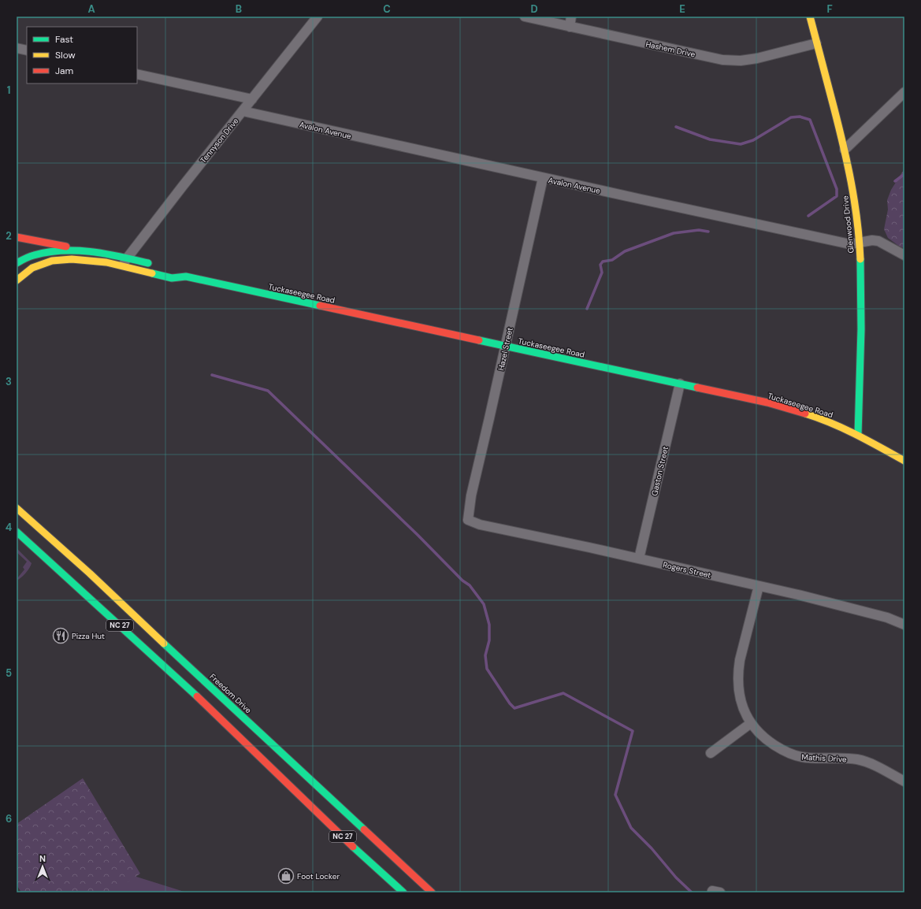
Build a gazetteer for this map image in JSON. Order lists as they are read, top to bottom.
{
  "streets": {
    "main road": [
      "Glenwood Drive",
      "Tuckaseegee Road",
      "NC 27",
      "Freedom Drive"
    ],
    "street": [
      "Hashem Drive",
      "Avalon Avenue",
      "Tennyson Drive",
      "Hazel Street",
      "Gaston Street",
      "Rogers Street",
      "Mathis Drive"
    ]
  },
  "crossings": [
    ["Hashem Drive", "Glenwood Drive"],
    ["Avalon Avenue", "Tennyson Drive"],
    ["Avalon Avenue", "Glenwood Drive"],
    ["Avalon Avenue", "Hazel Street"],
    ["Tennyson Drive", "Tuckaseegee Road"],
    ["Glenwood Drive", "Tuckaseegee Road"],
    ["Tuckaseegee Road", "Hazel Street"],
    ["Tuckaseegee Road", "Gaston Street"],
    ["Hazel Street", "Rogers Street"],
    ["Gaston Street", "Rogers Street"],
    ["Rogers Street", "Mathis Drive"]
  ],
  "places": {
    "restaurant": ["Pizza Hut"],
    "shop": ["Foot Locker"]
  },
  "legend": ["Fast", "Slow", "Jam"],
  "north": "top",
  "grid": {
    "columns": [
      "A",
      "B",
      "C",
      "D",
      "E",
      "F"
    ],
    "rows": [
      "1",
      "2",
      "3",
      "4",
      "5",
      "6"
    ]
  }
}
